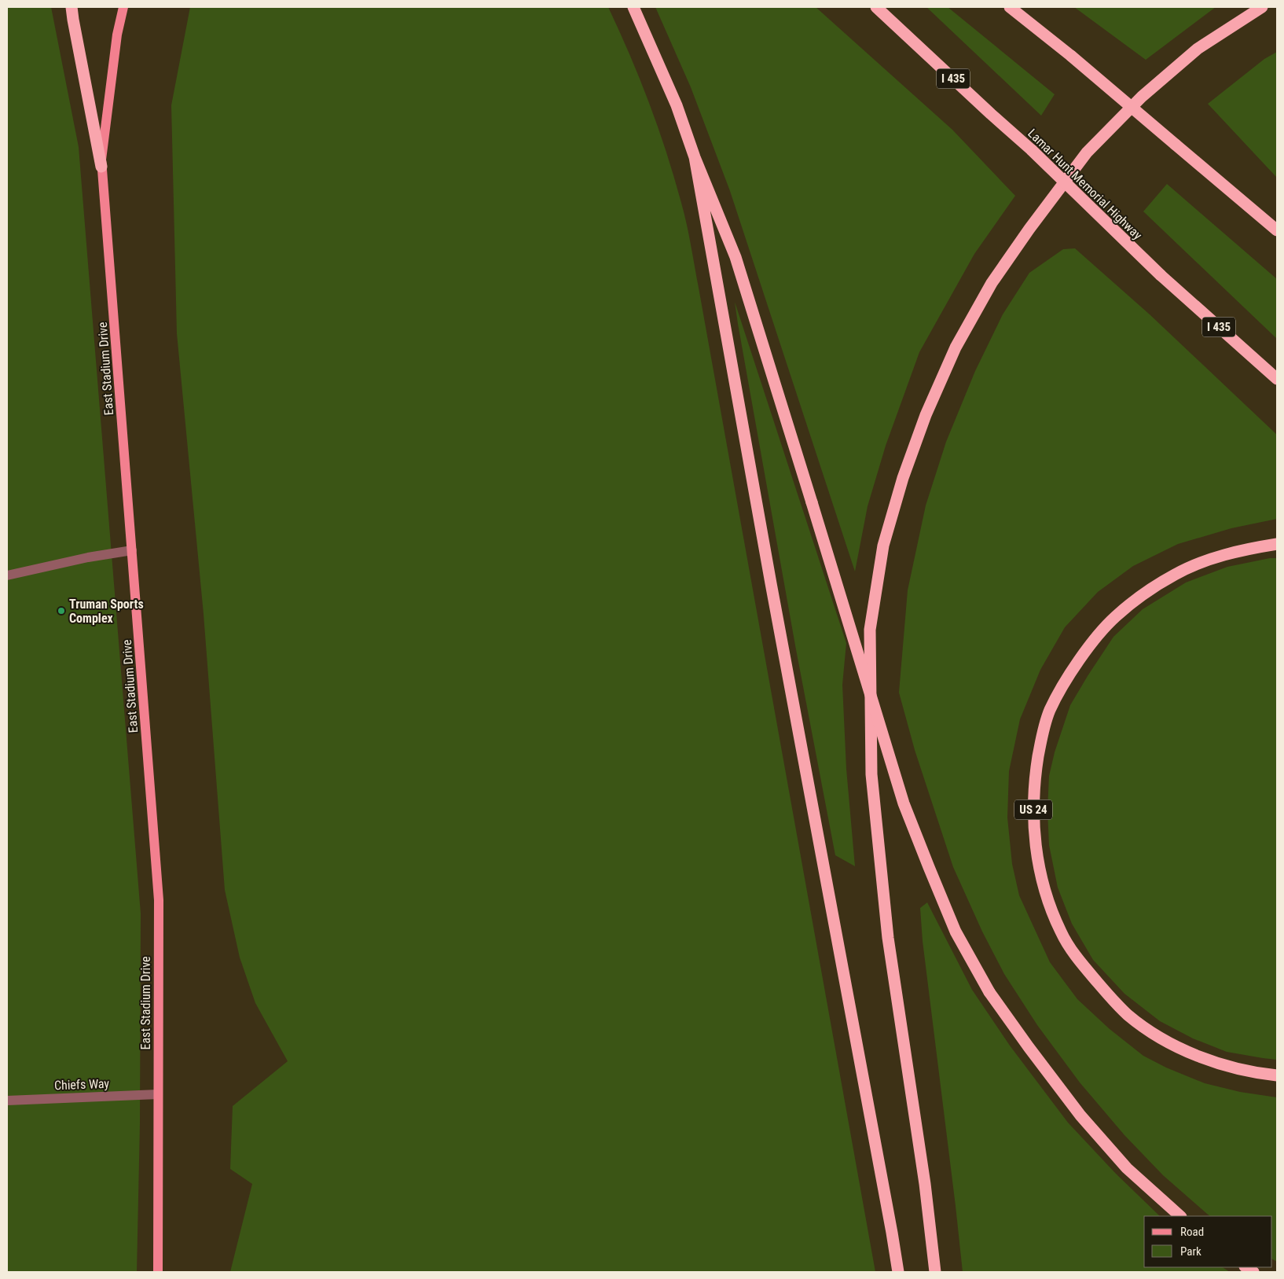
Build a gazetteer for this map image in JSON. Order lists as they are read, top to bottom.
{
  "streets": {
    "highway": ["I 435", "Lamar Hunt Memorial Highway", "US 24"],
    "main road": ["East Stadium Drive"],
    "street": ["Chiefs Way"]
  },
  "crossings": [
    ["East Stadium Drive", "Chiefs Way"]
  ],
  "places": ["Truman Sports Complex"],
  "legend": ["Road", "Park"]
}
